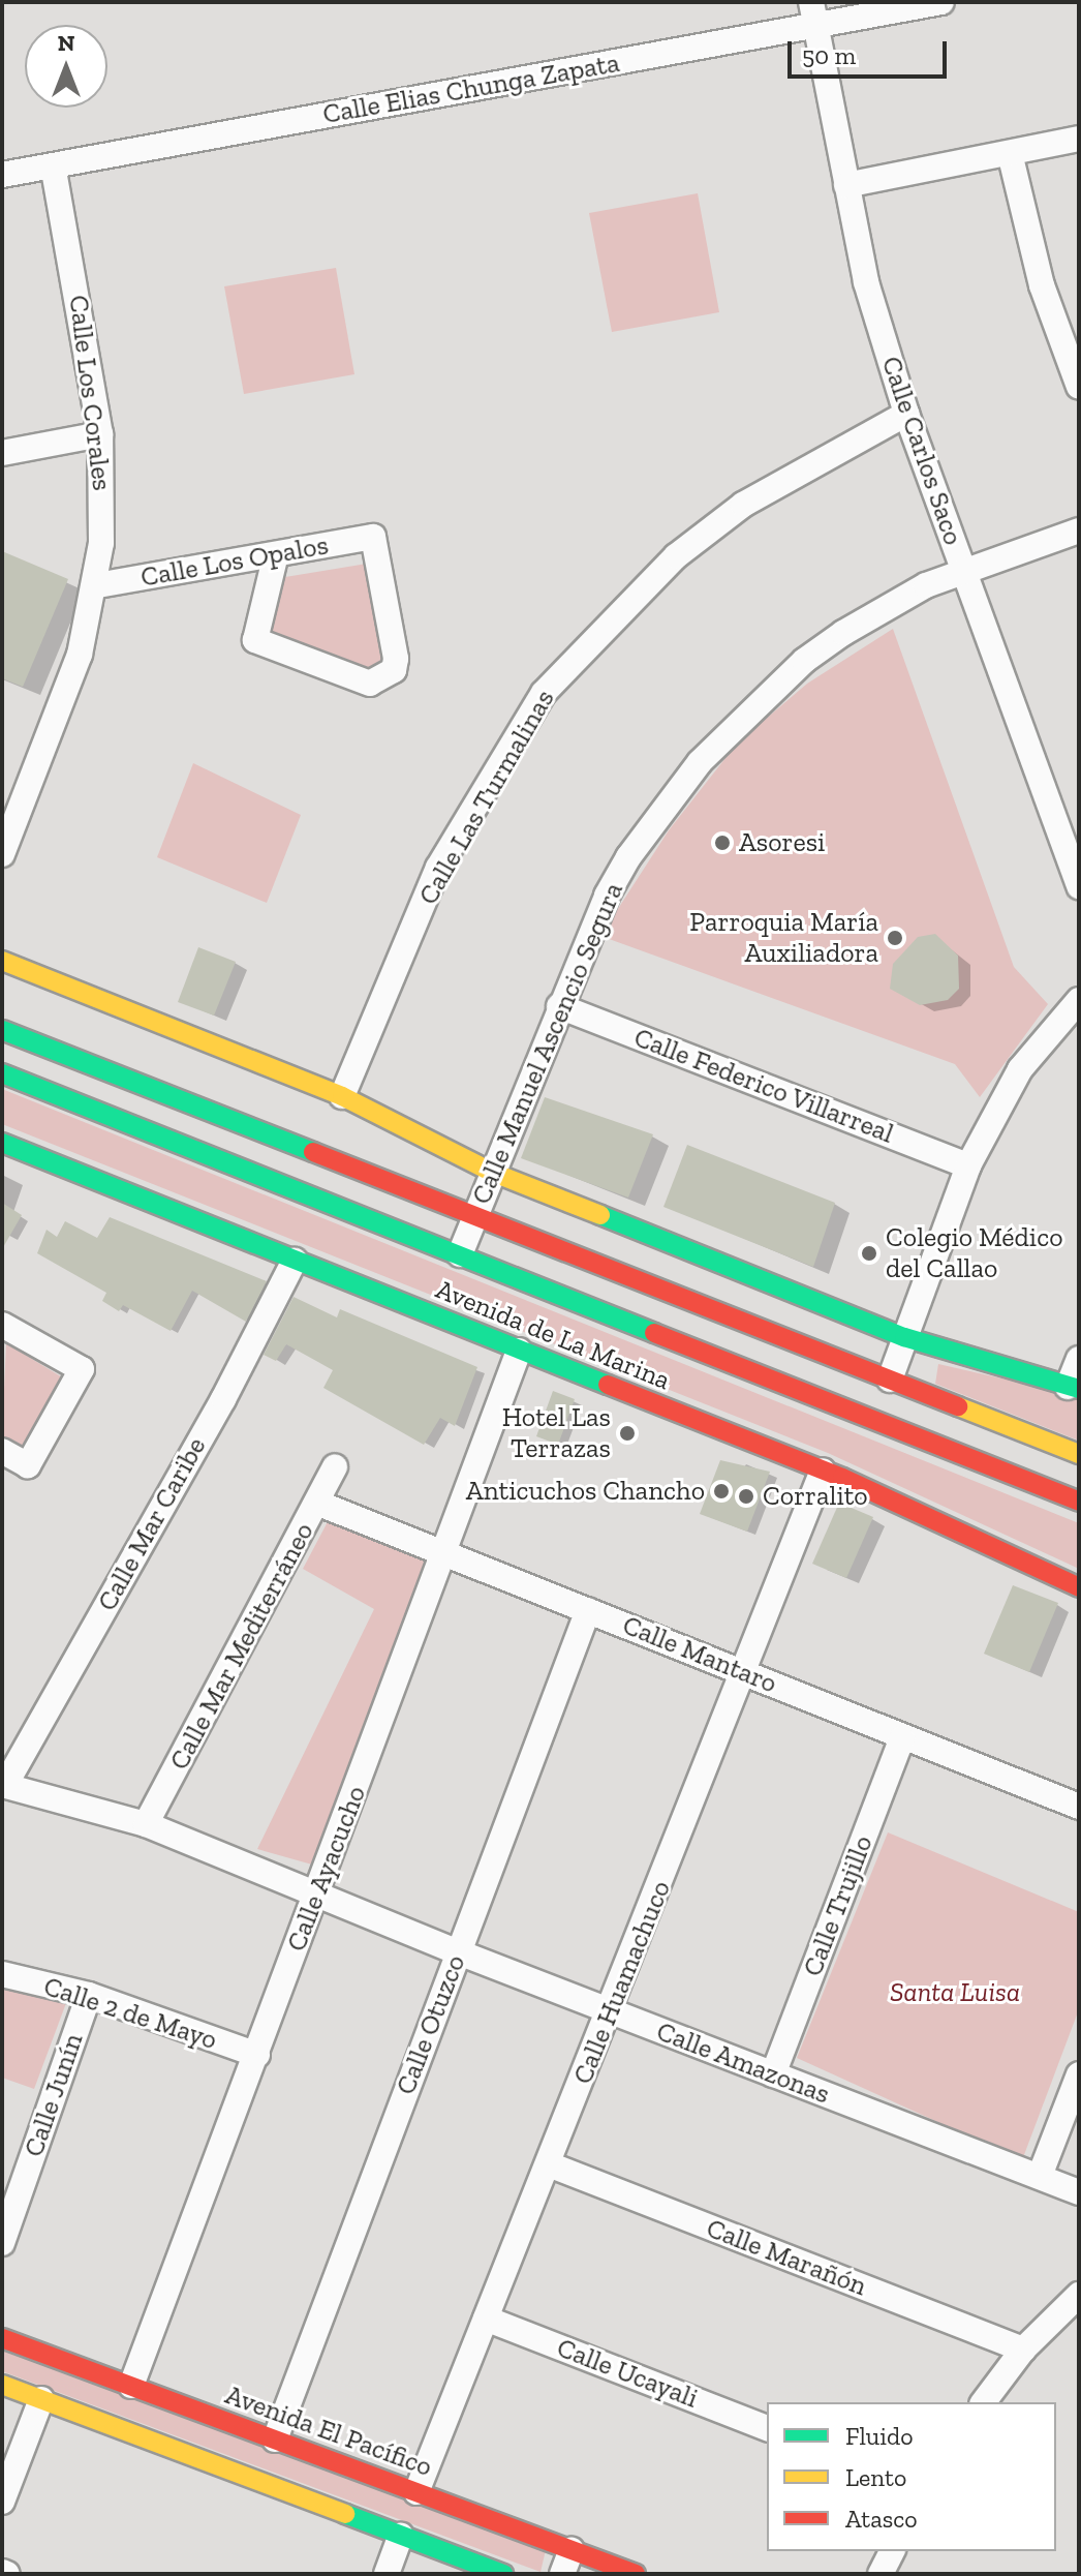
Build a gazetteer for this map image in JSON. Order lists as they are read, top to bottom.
{
  "streets": {
    "main road": ["Avenida de La Marina", "Avenida El Pacífico"],
    "street": [
      "Calle Elias Chunga Zapata",
      "Calle Los Corales",
      "Calle Carlos Saco",
      "Calle Los Opalos",
      "Calle Las Turmalinas",
      "Calle Manuel Ascencio Segura",
      "Calle Federico Villarreal",
      "Calle Mar Caribe",
      "Calle Mar Mediterráneo",
      "Calle Mantaro",
      "Calle Ayacucho",
      "Calle Trujillo",
      "Calle Huamachuco",
      "Calle 2 de Mayo",
      "Calle Otuzco",
      "Calle Amazonas",
      "Calle Junín",
      "Calle Marañón",
      "Calle Ucayali"
    ]
  },
  "crossings": [
    ["Calle Elias Chunga Zapata", "Calle Los Corales"],
    ["Calle Elias Chunga Zapata", "Calle Carlos Saco"],
    ["Calle Los Corales", "Calle Los Opalos"],
    ["Calle Carlos Saco", "Calle Las Turmalinas"],
    ["Calle Carlos Saco", "Calle Manuel Ascencio Segura"],
    ["Calle Manuel Ascencio Segura", "Calle Federico Villarreal"],
    ["Calle Manuel Ascencio Segura", "Avenida de La Marina"],
    ["Avenida de La Marina", "Calle Mar Caribe"],
    ["Avenida de La Marina", "Calle Ayacucho"],
    ["Avenida de La Marina", "Calle Huamachuco"],
    ["Calle Mar Caribe", "Calle Amazonas"],
    ["Calle Mar Mediterráneo", "Calle Mantaro"],
    ["Calle Mar Mediterráneo", "Calle Amazonas"],
    ["Calle Mantaro", "Calle Ayacucho"],
    ["Calle Mantaro", "Calle Trujillo"],
    ["Calle Mantaro", "Calle Huamachuco"],
    ["Calle Mantaro", "Calle Otuzco"],
    ["Calle Ayacucho", "Calle 2 de Mayo"],
    ["Calle Ayacucho", "Calle Amazonas"],
    ["Calle Ayacucho", "Avenida El Pacífico"],
    ["Calle Trujillo", "Calle Amazonas"],
    ["Calle Huamachuco", "Calle Amazonas"],
    ["Calle Huamachuco", "Calle Marañón"],
    ["Calle Huamachuco", "Calle Ucayali"],
    ["Calle Huamachuco", "Avenida El Pacífico"],
    ["Calle 2 de Mayo", "Calle Junín"],
    ["Calle Otuzco", "Calle Amazonas"],
    ["Calle Otuzco", "Avenida El Pacífico"]
  ],
  "parks": ["Santa Luisa"],
  "places": [
    "Asoresi",
    "Parroquia María Auxiliadora",
    "Colegio Médico del Callao",
    "Hotel Las Terrazas",
    "Anticuchos Chancho",
    "Corralito"
  ],
  "legend": ["Fluido", "Lento", "Atasco"],
  "scale_bar": "50 m",
  "north": "top"
}
